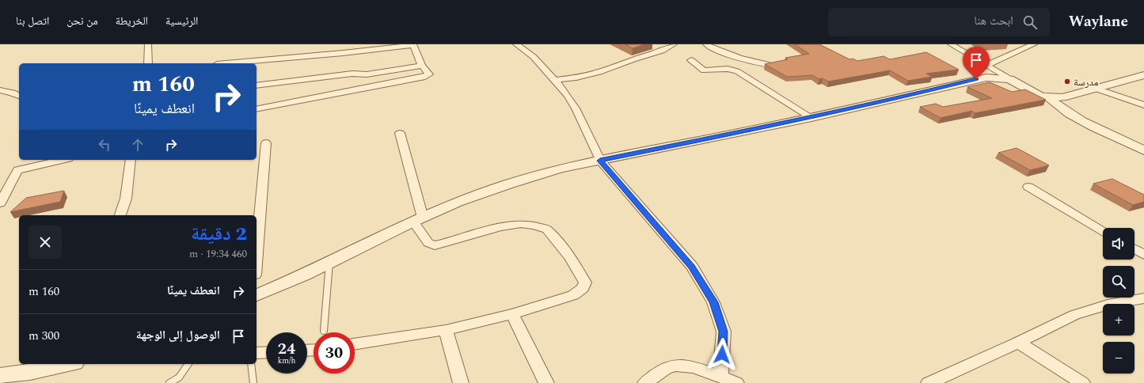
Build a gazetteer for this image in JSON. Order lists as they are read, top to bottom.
{
  "places": ["مدرسة"],
  "page": {
    "header": "Waylane",
    "search": "ابحث هنا",
    "nav": [
      "الرئيسية",
      "الخريطة",
      "من نحن",
      "اتصل بنا"
    ],
    "turn": ["160 m", "انعطف يمينًا"],
    "heading": ["2 دقيقة", "460 m · 19:34"],
    "map_buttons": ["+", "−"],
    "list": [
      {
        "name": "انعطف يمينًا",
        "value": "160 m"
      },
      {
        "name": "الوصول إلى الوجهة",
        "value": "300 m"
      }
    ],
    "speed": "24 km/h",
    "limit": "30"
  }
}
